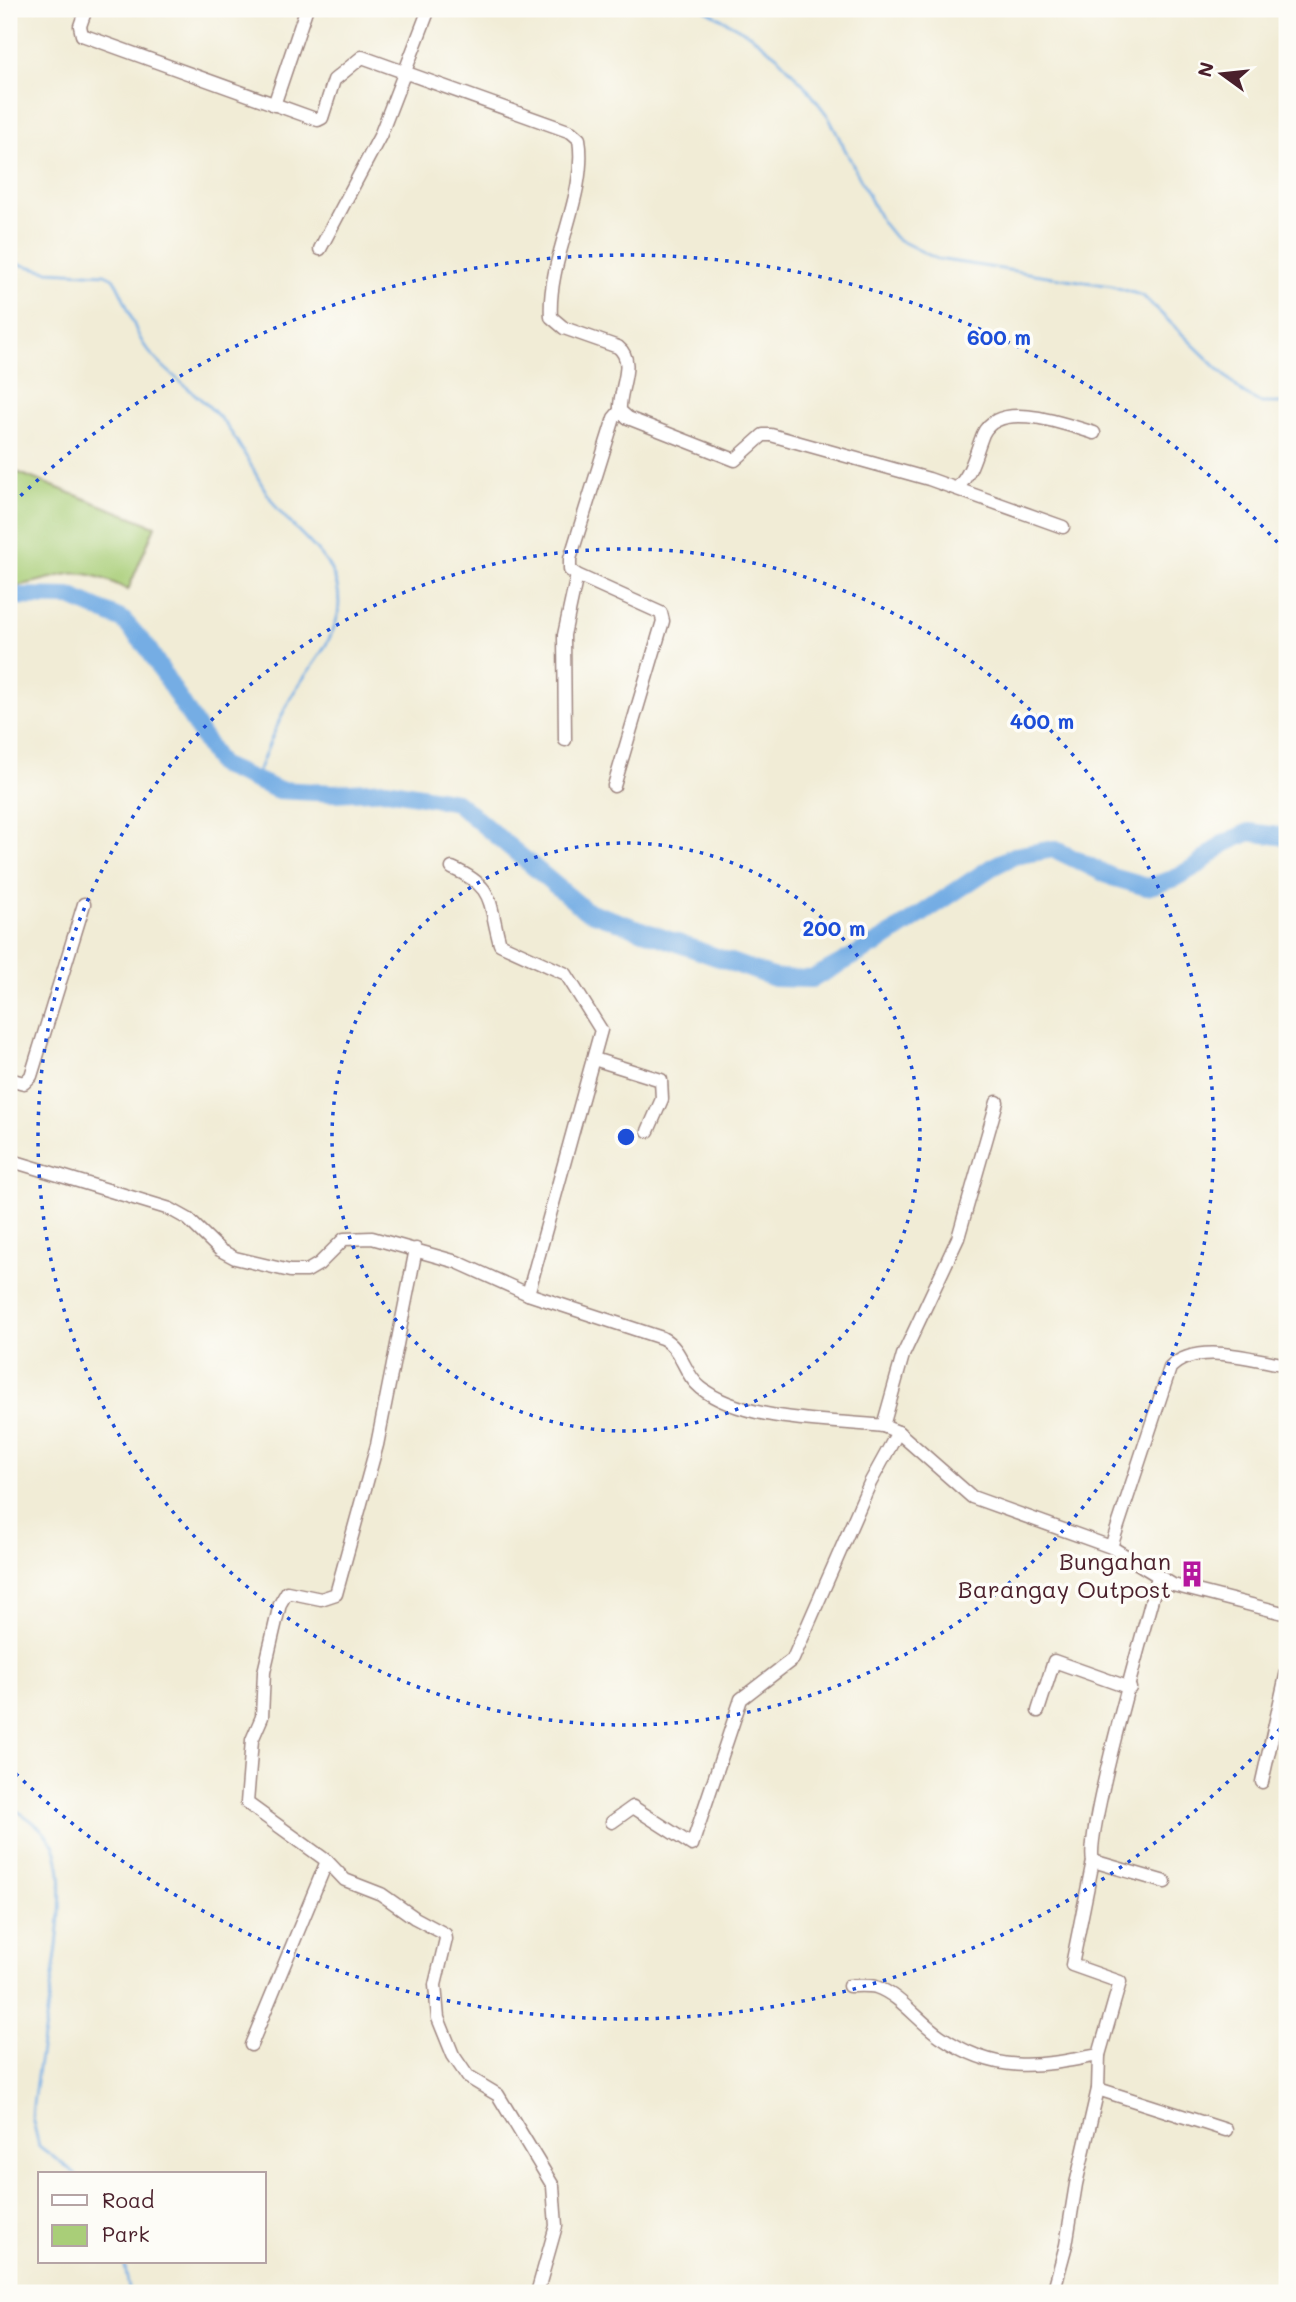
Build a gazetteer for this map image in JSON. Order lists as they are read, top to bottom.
{
  "places": {
    "building": ["Bungahan Barangay Outpost"]
  },
  "legend": ["Road", "Park"],
  "north": "left",
  "rings": ["600 m", "400 m", "200 m"]
}
